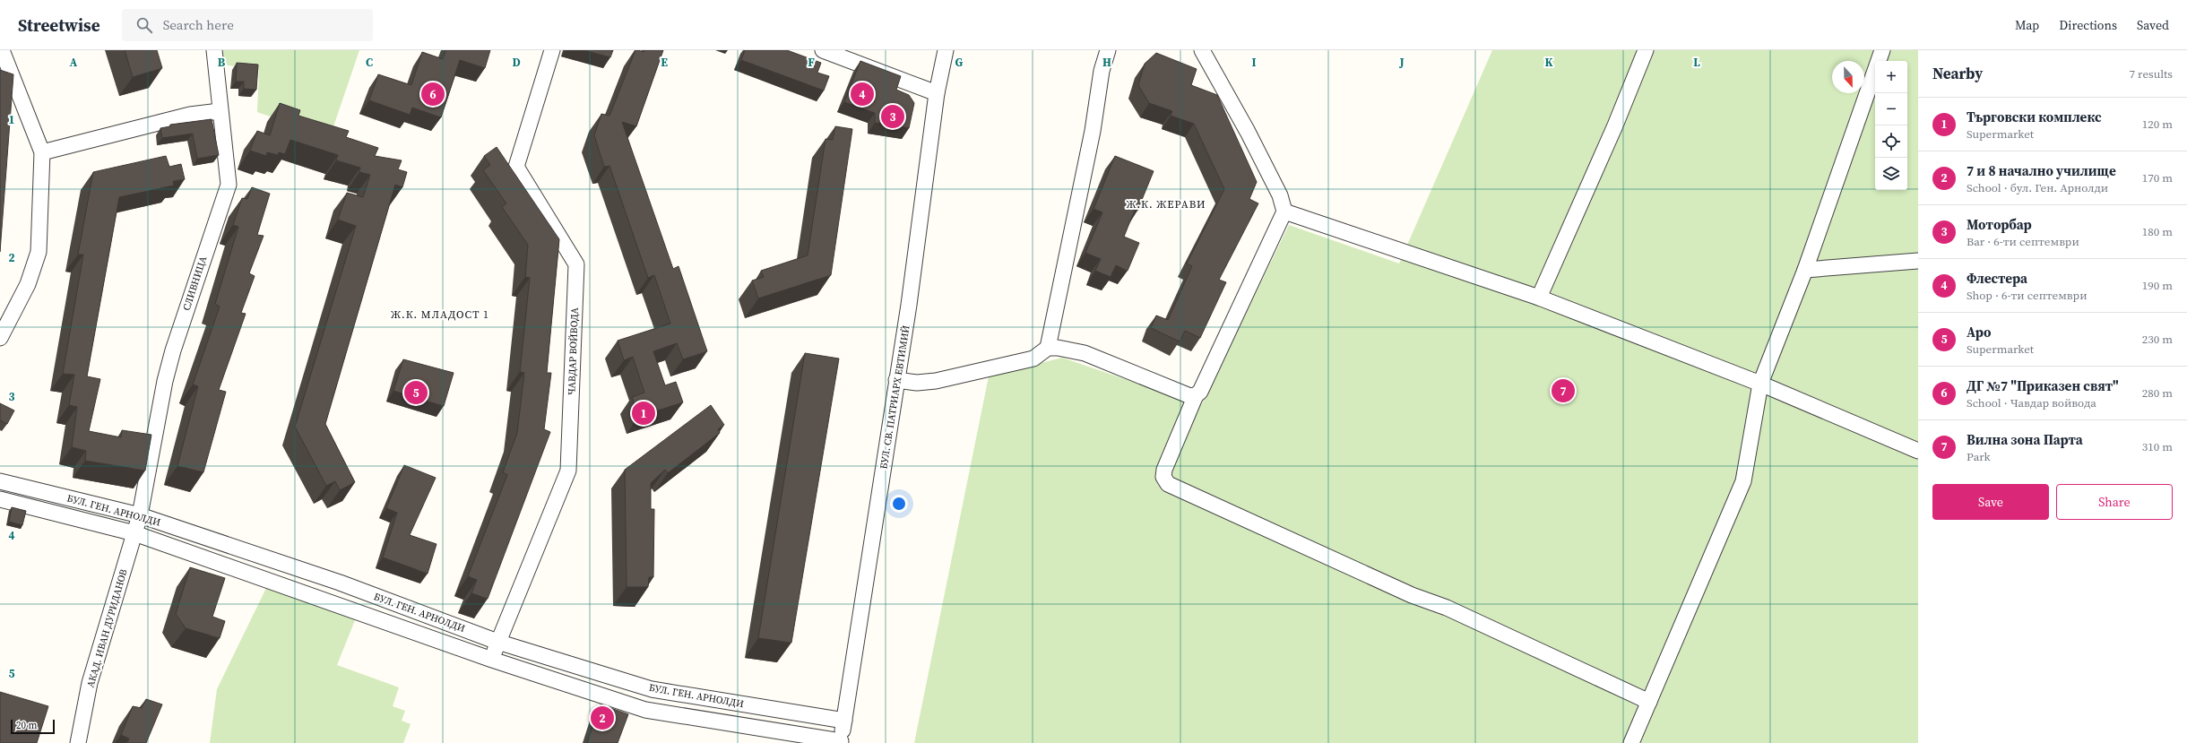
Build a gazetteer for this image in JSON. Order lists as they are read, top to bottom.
{
  "streets": {
    "street": [
      "СЛИВНИЦА",
      "ЧАВДАР ВОЙВОДА",
      "БУЛ. СВ. ПАТРИАРХ ЕВТИМИЙ",
      "БУЛ. ГЕН. АРНОЛДИ",
      "АКАД. ИВАН ДУРИДАНОВ"
    ]
  },
  "crossings": [
    ["СЛИВНИЦА", "БУЛ. ГЕН. АРНОЛДИ"],
    ["СЛИВНИЦА", "АКАД. ИВАН ДУРИДАНОВ"],
    ["ЧАВДАР ВОЙВОДА", "БУЛ. ГЕН. АРНОЛДИ"],
    ["БУЛ. СВ. ПАТРИАРХ ЕВТИМИЙ", "БУЛ. ГЕН. АРНОЛДИ"],
    ["БУЛ. ГЕН. АРНОЛДИ", "АКАД. ИВАН ДУРИДАНОВ"]
  ],
  "districts": ["Ж.К. ЖЕРАВИ", "Ж.К. МЛАДОСТ 1"],
  "scale_bar": "20 m",
  "north": "bottom",
  "page": {
    "header": "Streetwise",
    "search": "Search here",
    "nav": ["Map", "Directions", "Saved"],
    "heading": ["Nearby", "7 results"],
    "map_buttons": ["+", "−"],
    "pins": [
      "4",
      "6",
      "3",
      "7",
      "5",
      "1",
      "2"
    ],
    "list": [
      {
        "mark": "1",
        "name": "Търговски комплекс",
        "note": "Supermarket",
        "value": "120 m"
      },
      {
        "mark": "2",
        "name": "7 и 8 начално училище",
        "note": "School · бул. Ген. Арнолди",
        "value": "170 m"
      },
      {
        "mark": "3",
        "name": "Моторбар",
        "note": "Bar · 6-ти септември",
        "value": "180 m"
      },
      {
        "mark": "4",
        "name": "Флестера",
        "note": "Shop · 6-ти септември",
        "value": "190 m"
      },
      {
        "mark": "5",
        "name": "Аро",
        "note": "Supermarket",
        "value": "230 m"
      },
      {
        "mark": "6",
        "name": "ДГ №7 \"Приказен свят\"",
        "note": "School · Чавдар войвода",
        "value": "280 m"
      },
      {
        "mark": "7",
        "name": "Вилна зона Парта",
        "note": "Park",
        "value": "310 m"
      }
    ],
    "buttons": ["Save", "Share"],
    "scale": "20 m"
  },
  "grid": {
    "columns": [
      "A",
      "B",
      "C",
      "D",
      "E",
      "F",
      "G",
      "H",
      "I",
      "J",
      "K",
      "L"
    ],
    "rows": [
      "1",
      "2",
      "3",
      "4",
      "5"
    ]
  }
}
